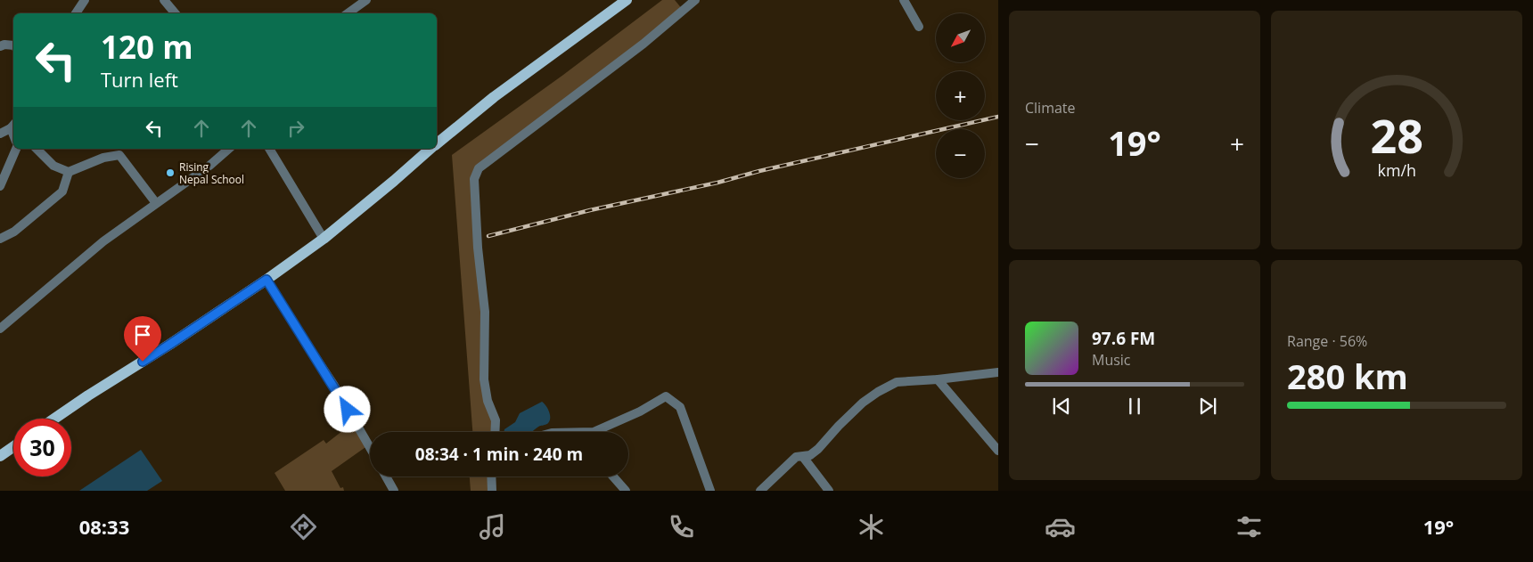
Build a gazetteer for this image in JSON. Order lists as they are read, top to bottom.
{
  "places": ["Rising Nepal School"],
  "north": "bottom left",
  "page": {
    "tile": [
      "Climate",
      ["Range · 56%", "280 km"]
    ],
    "map_buttons": ["+", "−"],
    "turn": ["120 m", "Turn left"],
    "heat": ["−", "19°", "+"],
    "song": ["97.6 FM", "Music"],
    "limit": "30",
    "trip": "08:34 · 1 min · 240 m",
    "tabs": ["08:33", "19°"],
    "gauge": ["28", "km/h"]
  }
}
